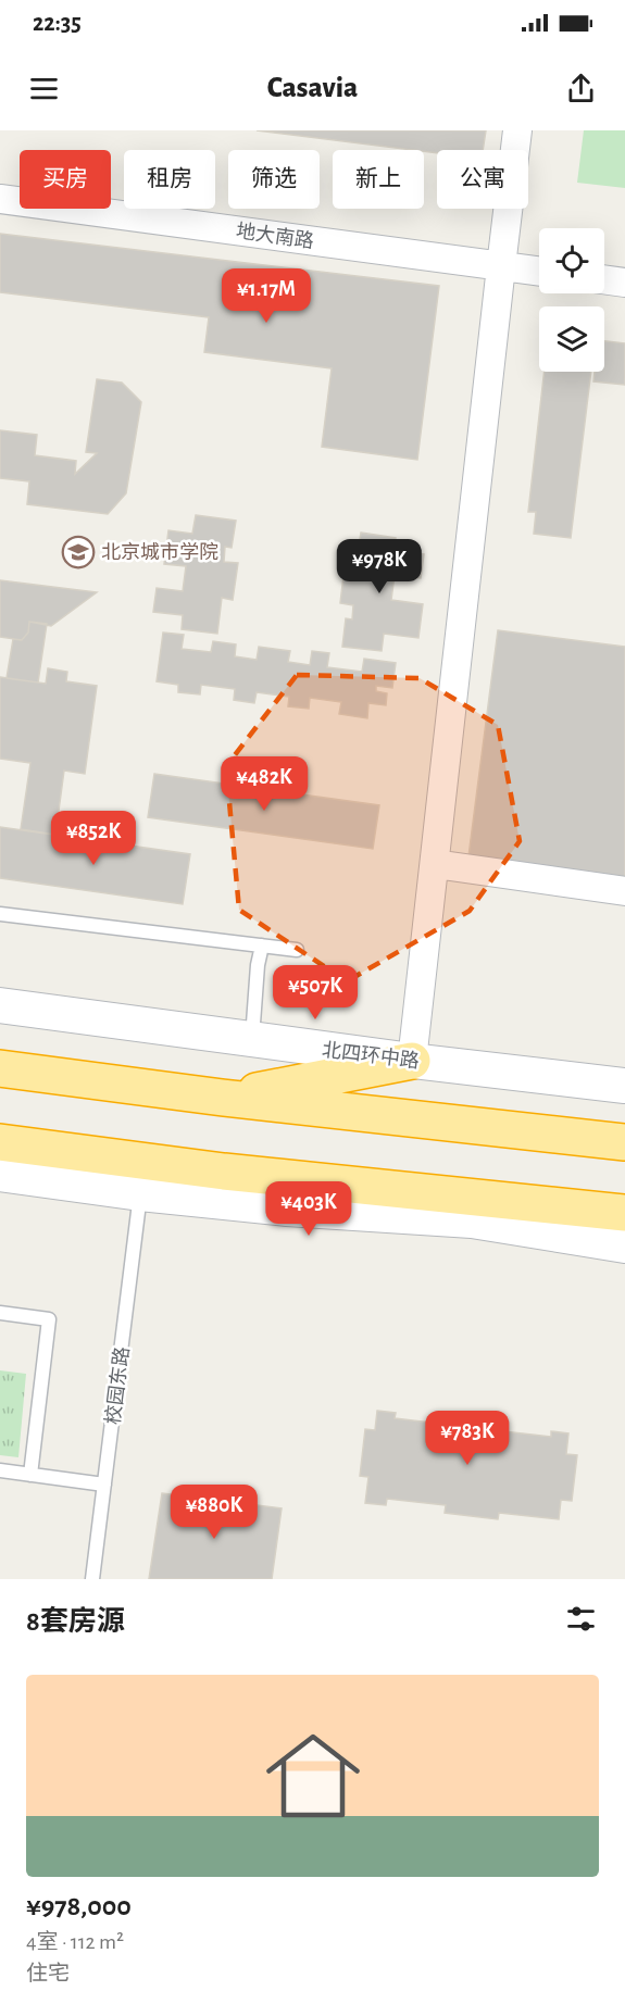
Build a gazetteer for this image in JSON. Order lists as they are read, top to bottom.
{
  "streets": {
    "street": ["地大南路", "北四环中路"],
    "lane": ["校园东路"]
  },
  "places": {
    "school or university": ["北京城市学院"]
  },
  "page": {
    "status": "22:35",
    "header": "Casavia",
    "chip": [
      "买房",
      "租房",
      "筛选",
      "新上",
      "公寓"
    ],
    "price": [
      "¥1.17M",
      "¥978K",
      "¥482K",
      "¥852K",
      "¥507K",
      "¥403K",
      "¥783K",
      "¥880K"
    ],
    "heading": "8套房源",
    "list": [
      {
        "name": "¥978,000",
        "note": "4室 · 112 m² · 住宅"
      }
    ]
  }
}
